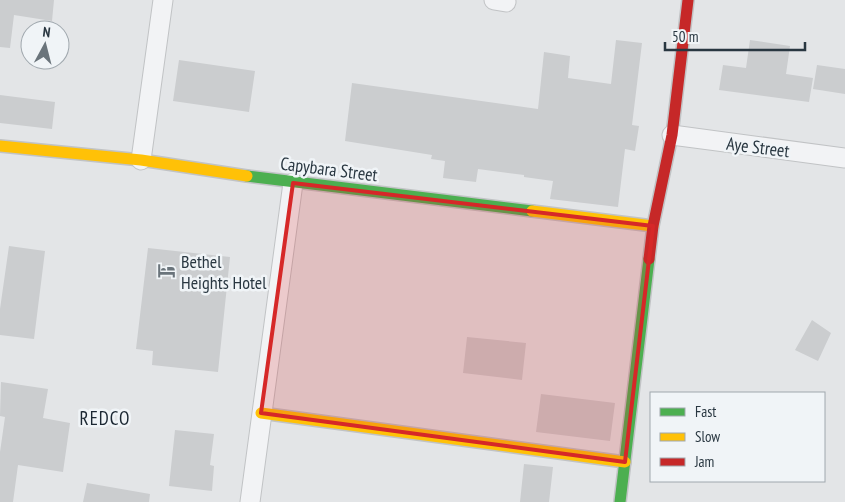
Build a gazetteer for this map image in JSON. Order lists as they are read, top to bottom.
{
  "streets": {
    "street": ["Aye Street", "Capybara Street"]
  },
  "districts": ["REDCO"],
  "places": {
    "hotel": ["Bethel Heights Hotel"]
  },
  "legend": ["Fast", "Slow", "Jam"],
  "scale_bar": "50 m",
  "north": "top"
}
